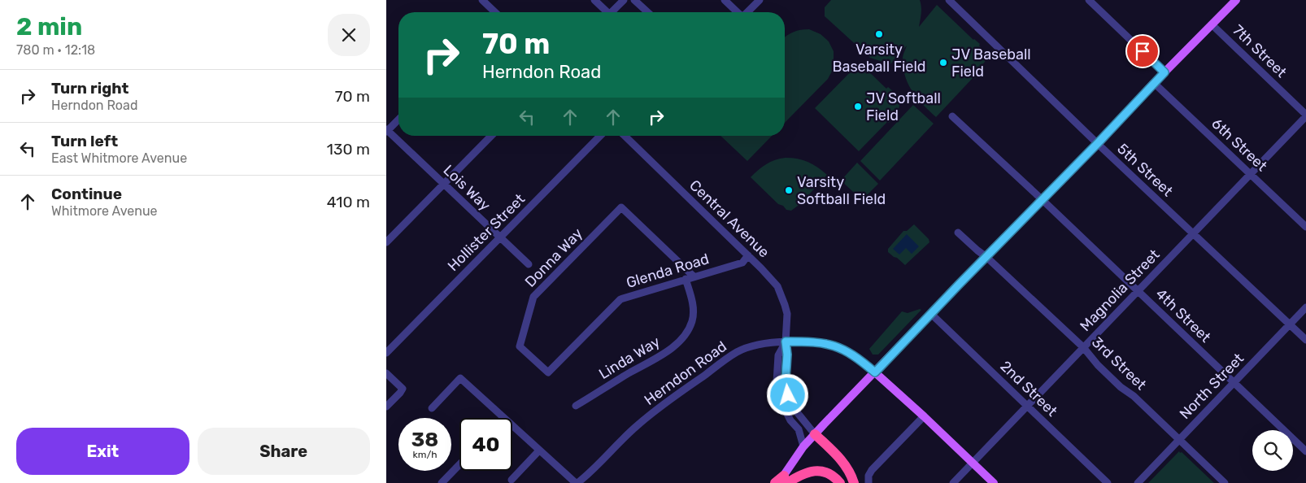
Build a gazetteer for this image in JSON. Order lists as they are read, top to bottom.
{
  "streets": {
    "street": [
      "7th Street",
      "6th Street",
      "5th Street",
      "Lois Way",
      "Central Avenue",
      "Hollister Street",
      "Donna Way",
      "Glenda Road",
      "Magnolia Street",
      "4th Street",
      "Linda Way",
      "3rd Street",
      "Herndon Road",
      "North Street",
      "2nd Street"
    ]
  },
  "crossings": [
    ["7th Street", "Magnolia Street"],
    ["6th Street", "Magnolia Street"],
    ["5th Street", "Magnolia Street"],
    ["5th Street", "North Street"],
    ["Lois Way", "Hollister Street"],
    ["Central Avenue", "Glenda Road"],
    ["Central Avenue", "Herndon Road"],
    ["Donna Way", "Glenda Road"],
    ["Glenda Road", "Linda Way"],
    ["Magnolia Street", "4th Street"],
    ["Magnolia Street", "3rd Street"],
    ["Magnolia Street", "2nd Street"],
    ["4th Street", "North Street"],
    ["3rd Street", "North Street"]
  ],
  "places": [
    "Varsity Baseball Field",
    "JV Baseball Field",
    "JV Softball Field",
    "Varsity Softball Field"
  ],
  "page": {
    "heading": ["2 min", "780 m · 12:18"],
    "turn": ["70 m", "Herndon Road"],
    "list": [
      {
        "name": "Turn right",
        "note": "Herndon Road",
        "value": "70 m"
      },
      {
        "name": "Turn left",
        "note": "East Whitmore Avenue",
        "value": "130 m"
      },
      {
        "name": "Continue",
        "note": "Whitmore Avenue",
        "value": "410 m"
      }
    ],
    "speed": "38 km/h",
    "limit": "40",
    "buttons": ["Exit", "Share"]
  }
}
